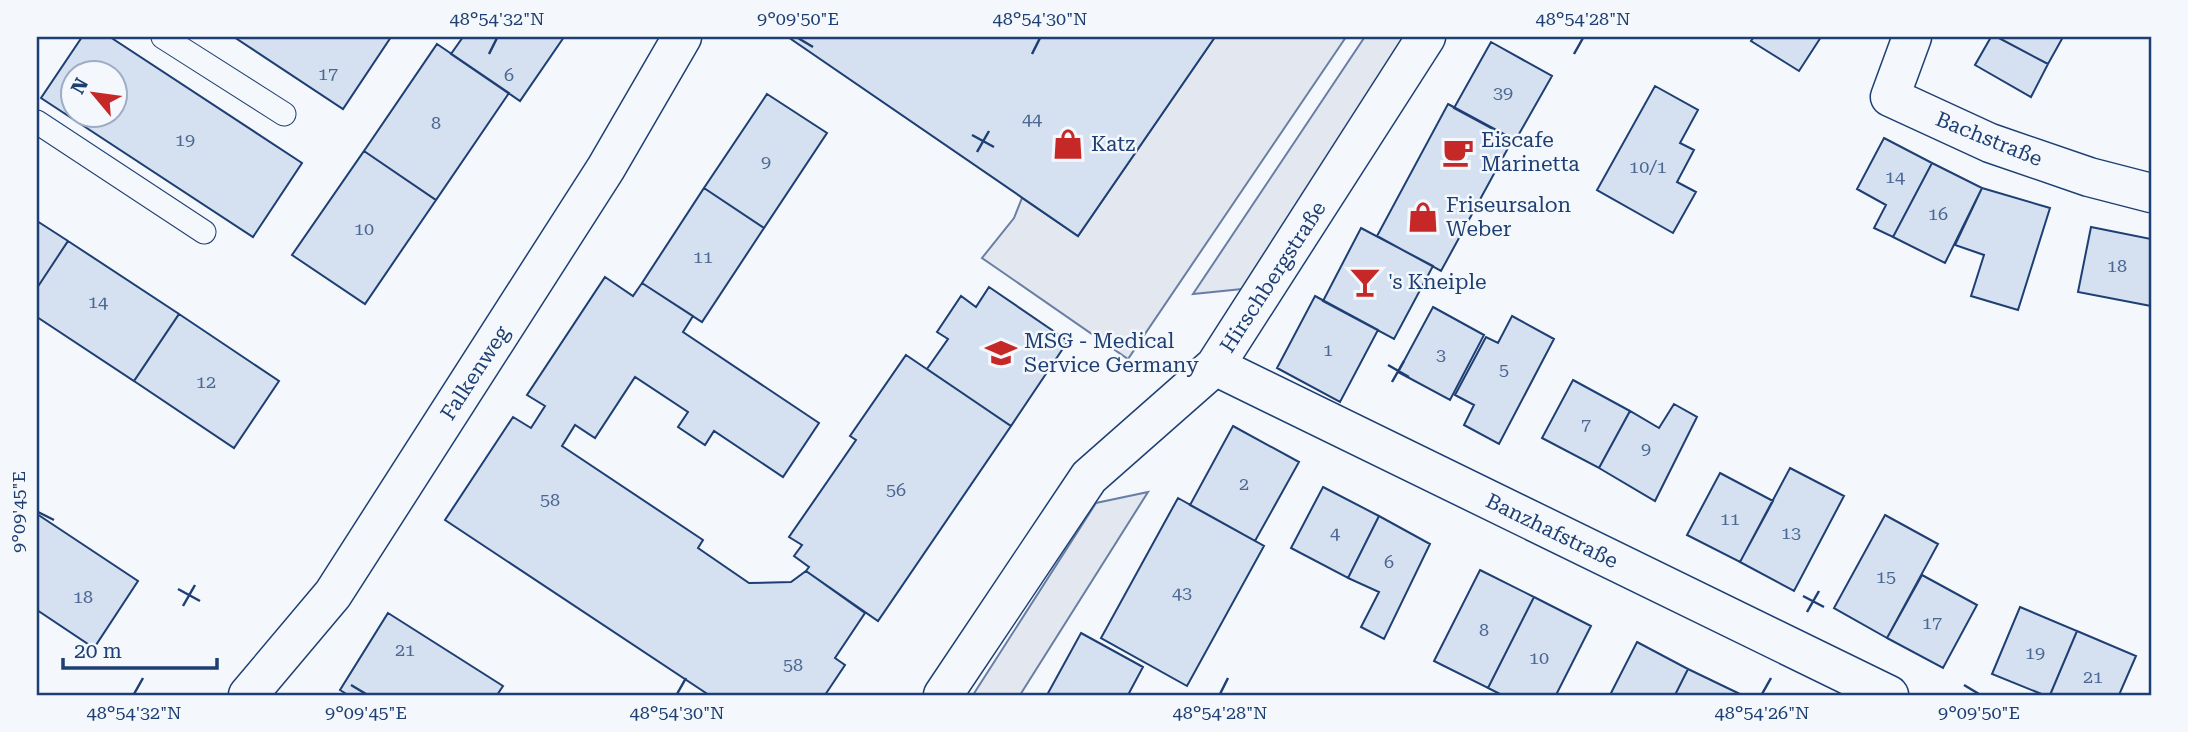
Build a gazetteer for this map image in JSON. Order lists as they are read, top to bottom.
{
  "streets": {
    "street": [
      "Bachstraße",
      "Hirschbergstraße",
      "Falkenweg",
      "Banzhafstraße"
    ]
  },
  "crossings": [
    ["Hirschbergstraße", "Banzhafstraße"]
  ],
  "places": {
    "shop": ["Katz", "Friseursalon Weber"],
    "cafe": ["Eiscafe Marinetta"],
    "bar": ["'s Kneiple"],
    "school or university": ["MSG - Medical Service Germany"]
  },
  "house_numbers": [
    "17",
    "6",
    "39",
    "44",
    "8",
    "19",
    "9",
    "10/1",
    "14",
    "16",
    "10",
    "11",
    "18",
    "14",
    "1",
    "3",
    "5",
    "12",
    "7",
    "9",
    "2",
    "56",
    "58",
    "11",
    "4",
    "13",
    "6",
    "15",
    "43",
    "18",
    "17",
    "8",
    "21",
    "19",
    "10",
    "58",
    "21"
  ],
  "scale_bar": "20 m",
  "north": "top left",
  "coordinates": [
    "48°54'32\"N",
    "9°09'50\"E",
    "48°54'30\"N",
    "48°54'28\"N",
    "9°09'45\"E",
    "48°54'26\"N"
  ]
}
